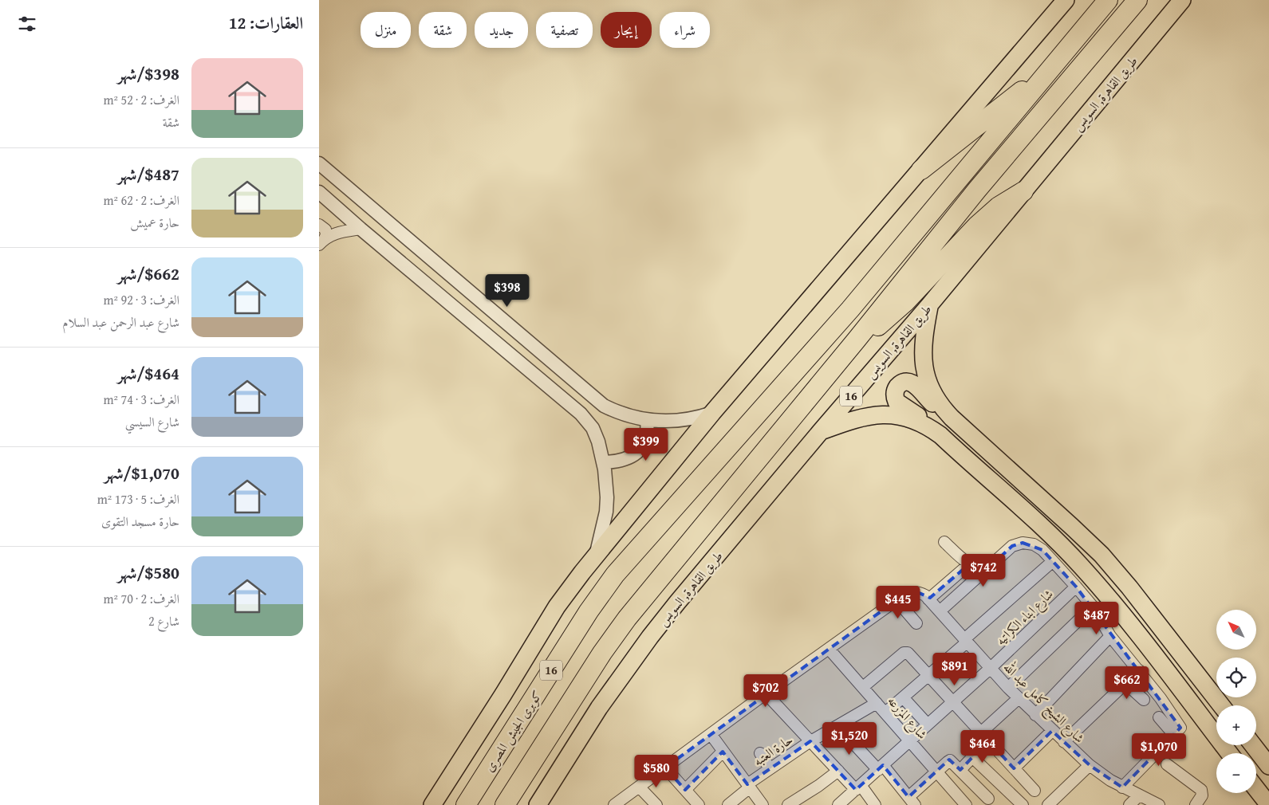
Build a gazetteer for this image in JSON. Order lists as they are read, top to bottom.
{
  "streets": {
    "highway": ["16", "كوبرى الجيش المصرى"],
    "main road": ["طريق القاهرة, السويس"],
    "street": [
      "شارع ابناء الكراتيه",
      "شارع الشيخ كامل عبد الله",
      "شارع المزرعه",
      "حارة العتبه"
    ]
  },
  "crossings": [
    ["طريق القاهرة, السويس", "16"],
    ["16", "كوبرى الجيش المصرى"],
    ["شارع ابناء الكراتيه", "شارع الشيخ كامل عبد الله"],
    ["شارع ابناء الكراتيه", "شارع المزرعه"],
    ["شارع المزرعه", "حارة العتبه"]
  ],
  "north": "top left",
  "page": {
    "heading": "العقارات: 12",
    "chip": [
      "شراء",
      "إيجار",
      "تصفية",
      "جديد",
      "شقة",
      "منزل"
    ],
    "list": [
      {
        "name": "$398/شهر",
        "note": "الغرف: 2 · 52 m² · شقة"
      },
      {
        "name": "$487/شهر",
        "note": "الغرف: 2 · 62 m² · حارة عميش"
      },
      {
        "name": "$662/شهر",
        "note": "الغرف: 3 · 92 m² · شارع عبد الرحمن عبد السلام"
      },
      {
        "name": "$464/شهر",
        "note": "الغرف: 3 · 74 m² · شارع السيسي"
      },
      {
        "name": "$1,070/شهر",
        "note": "الغرف: 5 · 173 m² · حارة مسجد التقوى"
      },
      {
        "name": "$580/شهر",
        "note": "الغرف: 2 · 70 m² · شارع 2"
      }
    ],
    "price": [
      "$398",
      "$399",
      "$742",
      "$445",
      "$487",
      "$891",
      "$662",
      "$702",
      "$1,520",
      "$464",
      "$1,070",
      "$580"
    ],
    "map_buttons": ["+", "−"]
  }
}
